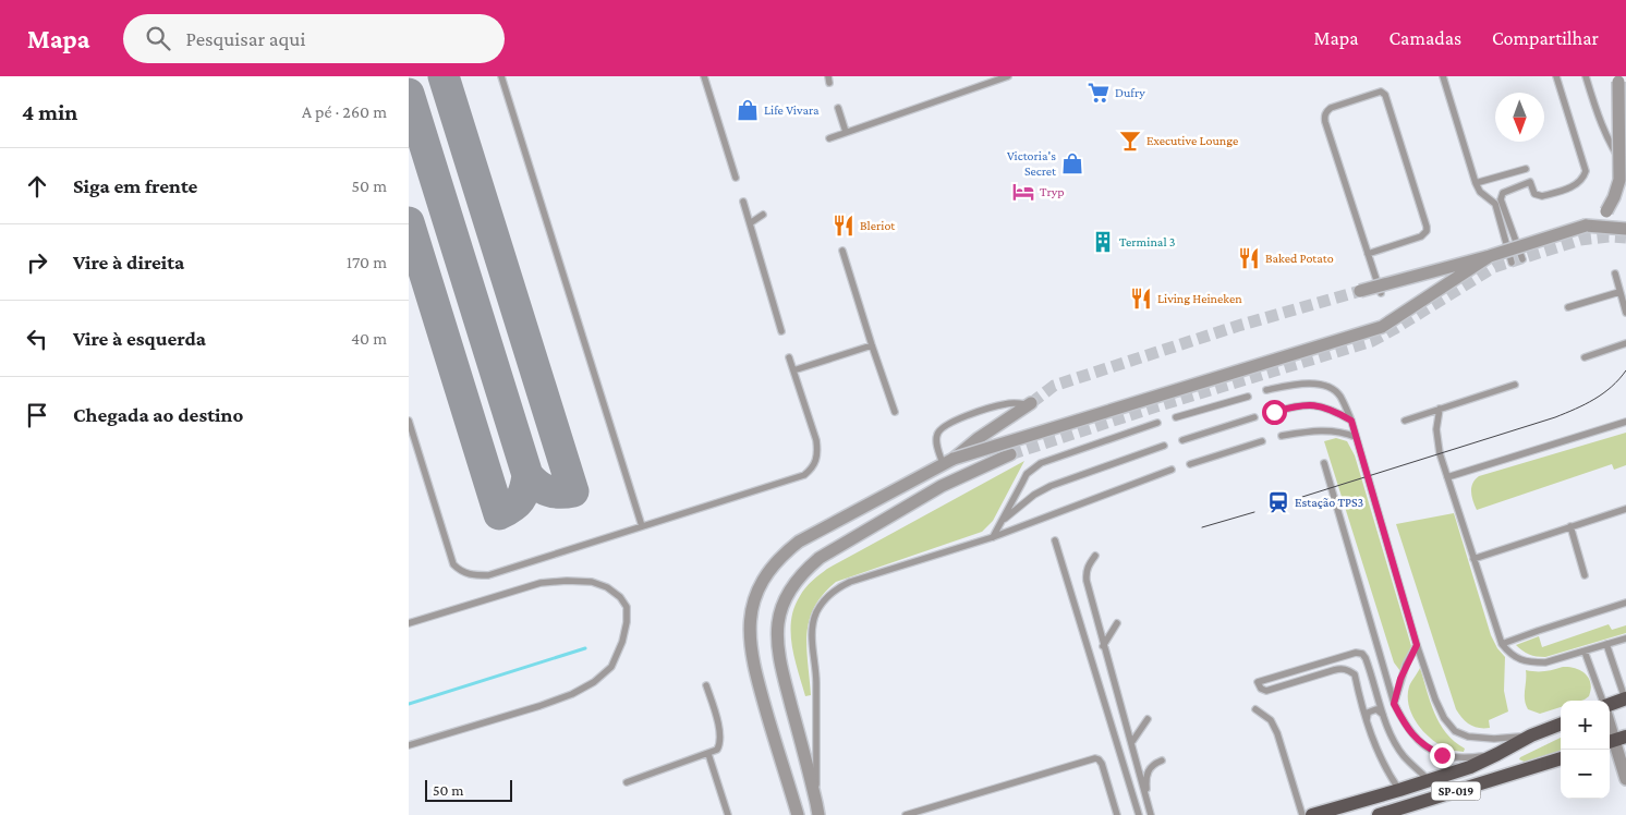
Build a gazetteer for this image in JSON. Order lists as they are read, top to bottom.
{
  "streets": {
    "main road": ["SP-019"]
  },
  "places": {
    "supermarket": ["Dufry"],
    "shop": ["Life Vivara", "Victoria's Secret"],
    "bar": ["Executive Lounge"],
    "hotel": ["Tryp"],
    "restaurant": ["Bleriot", "Baked Potato", "Living Heineken"],
    "building": ["Terminal 3"],
    "station": ["Estação TPS3"]
  },
  "scale_bar": "50 m",
  "north": "bottom",
  "page": {
    "header": "Mapa",
    "search": "Pesquisar aqui",
    "nav": ["Mapa", "Camadas", "Compartilhar"],
    "heading": ["4 min", "A pé · 260 m"],
    "list": [
      ["Siga em frente", "50 m"],
      ["Vire à direita", "170 m"],
      ["Vire à esquerda", "40 m"],
      "Chegada ao destino"
    ],
    "map_buttons": ["+", "−"],
    "scale": "50 m"
  }
}
